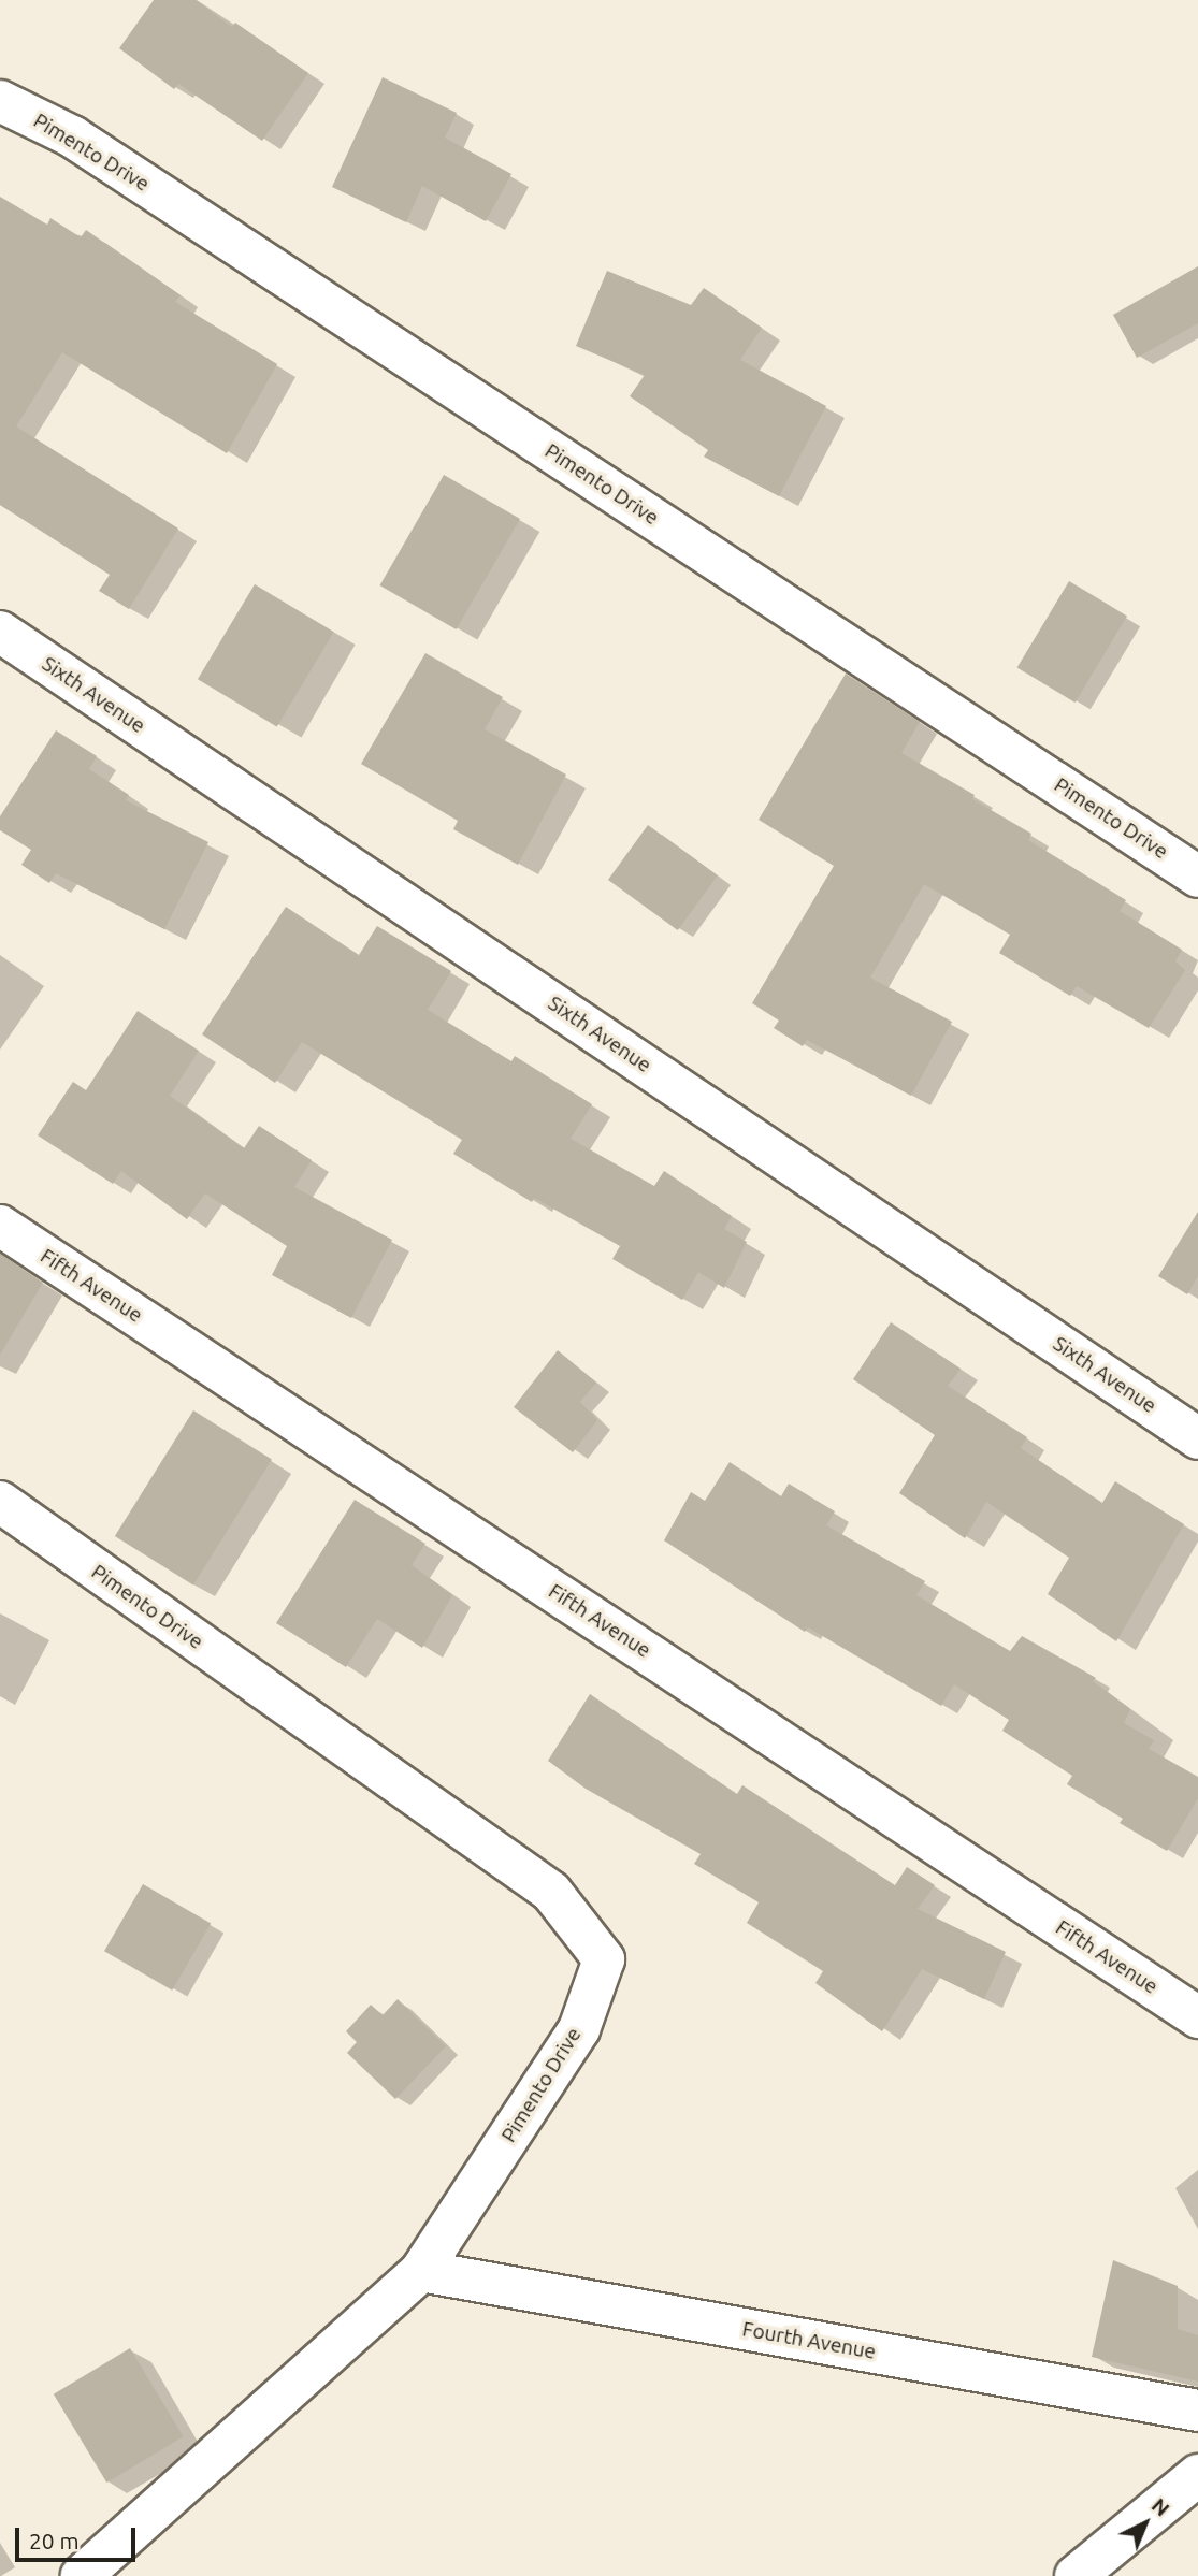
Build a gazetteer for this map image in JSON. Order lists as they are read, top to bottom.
{
  "streets": {
    "street": [
      "Pimento Drive",
      "Sixth Avenue",
      "Fifth Avenue",
      "Fourth Avenue"
    ]
  },
  "crossings": [
    ["Pimento Drive", "Fourth Avenue"]
  ],
  "scale_bar": "20 m",
  "north": "top right"
}
